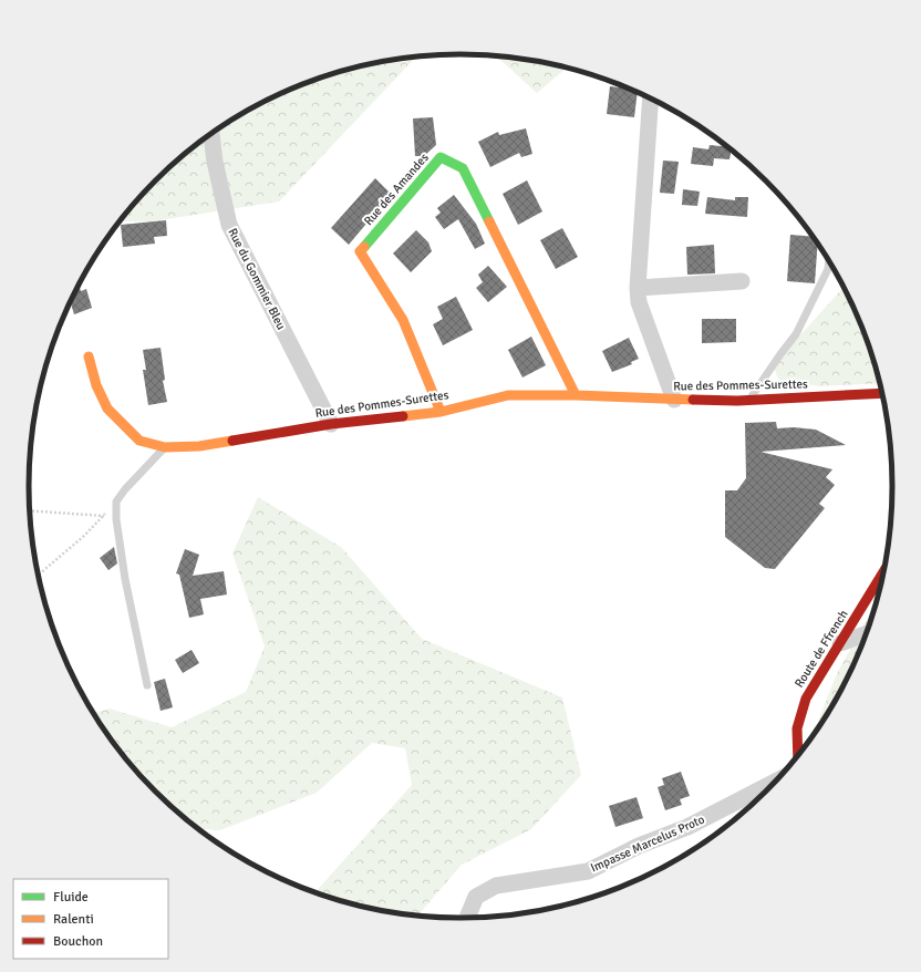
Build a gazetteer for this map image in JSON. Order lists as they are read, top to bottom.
{
  "streets": {
    "street": [
      "Rue des Amandes",
      "Rue du Gommier Bleu",
      "Rue des Pommes-Surettes",
      "Route de Ffrench",
      "Impasse Marcelus Proto"
    ]
  },
  "crossings": [
    ["Rue des Amandes", "Rue des Pommes-Surettes"],
    ["Rue du Gommier Bleu", "Rue des Pommes-Surettes"]
  ],
  "legend": ["Fluide", "Ralenti", "Bouchon"]
}
